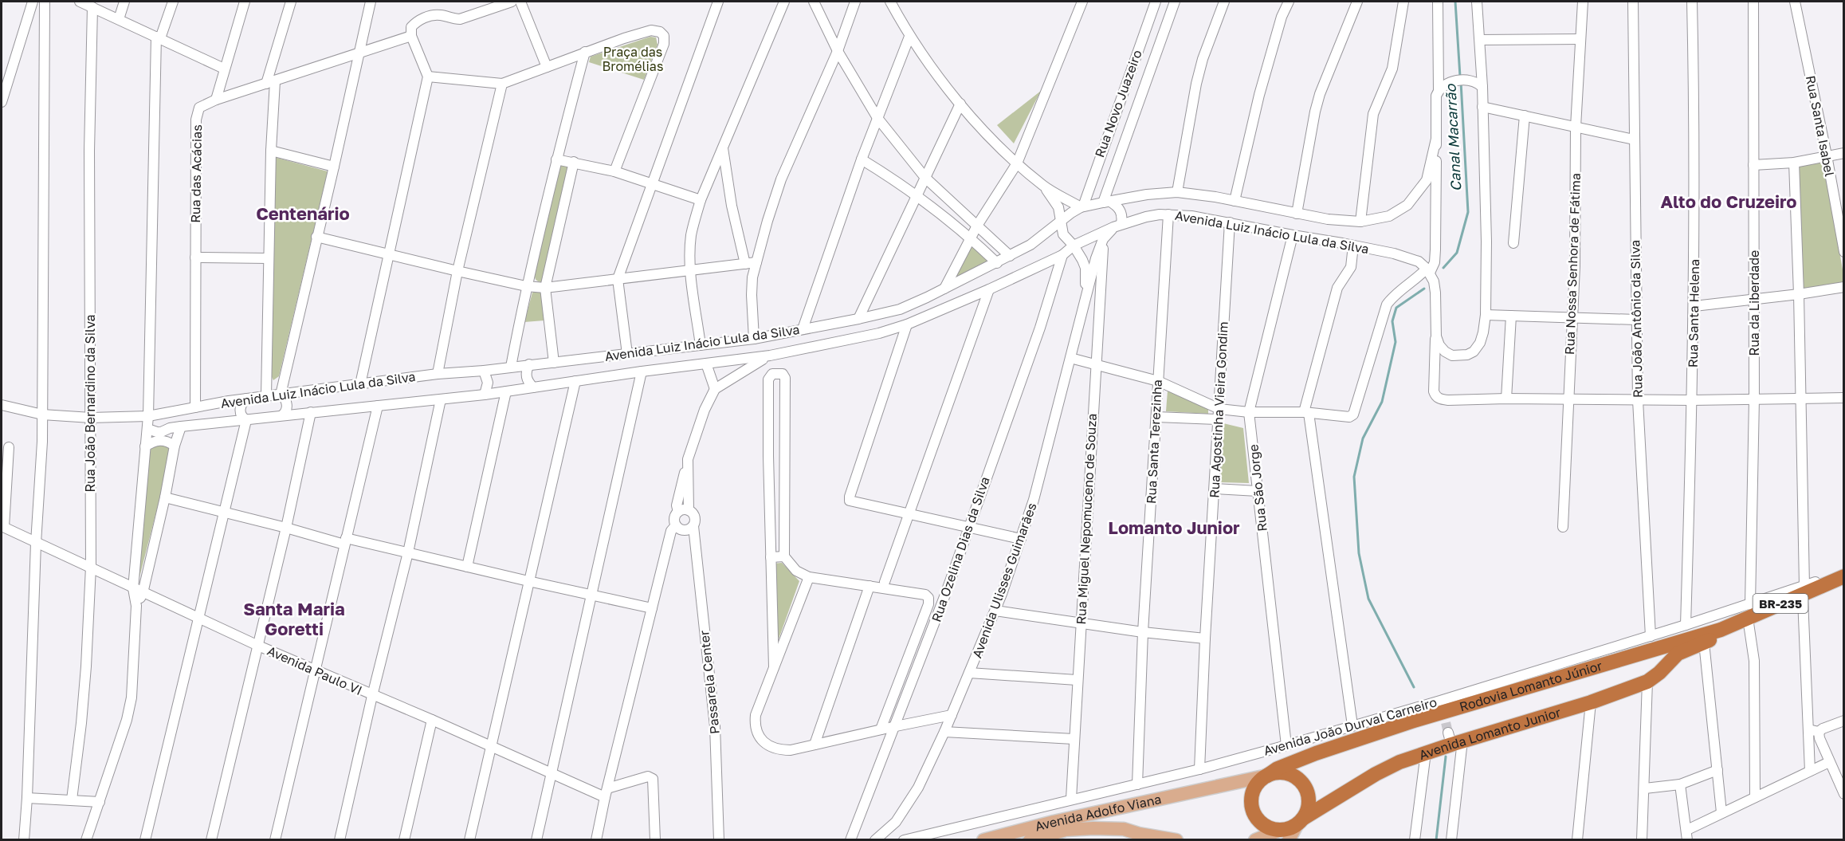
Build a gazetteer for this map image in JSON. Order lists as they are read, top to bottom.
{
  "streets": {
    "highway": ["BR-235", "Rodovia Lomanto Júnior", "Avenida Lomanto Junior"],
    "main road": ["Avenida Adolfo Viana"],
    "street": [
      "Rua Novo Juazeiro",
      "Rua Santa Isabel",
      "Rua das Acácias",
      "Avenida Luiz Inácio Lula da Silva",
      "Rua Nossa Senhora de Fátima",
      "Rua da Liberdade",
      "Rua Santa Helena",
      "Rua João Antônio da Silva",
      "Rua João Bernardino da Silva",
      "Rua Agostinha Vieira Gondim",
      "Rua Santa Terezinha",
      "Rua São Jorge",
      "Rua Miguel Nepomuceno de Souza",
      "Rua Ozelina Dias da Silva",
      "Avenida Ulisses Guimarães",
      "Avenida Paulo VI",
      "Passarela Center",
      "Avenida João Durval Carneiro"
    ]
  },
  "crossings": [
    ["Rua Novo Juazeiro", "Avenida Luiz Inácio Lula da Silva"],
    ["Rua das Acácias", "Avenida Luiz Inácio Lula da Silva"],
    ["Avenida Luiz Inácio Lula da Silva", "Rua João Bernardino da Silva"],
    ["Avenida Luiz Inácio Lula da Silva", "Rua Agostinha Vieira Gondim"],
    ["Avenida Luiz Inácio Lula da Silva", "Rua Santa Terezinha"],
    ["Avenida Luiz Inácio Lula da Silva", "Rua São Jorge"],
    ["Avenida Luiz Inácio Lula da Silva", "Rua Ozelina Dias da Silva"],
    ["Rua da Liberdade", "Avenida João Durval Carneiro"],
    ["Rua Santa Helena", "Avenida João Durval Carneiro"],
    ["Rua João Antônio da Silva", "Avenida João Durval Carneiro"],
    ["Rua João Bernardino da Silva", "Avenida Paulo VI"],
    ["Rua Agostinha Vieira Gondim", "Avenida João Durval Carneiro"],
    ["Rua Santa Terezinha", "Avenida João Durval Carneiro"],
    ["Rua São Jorge", "Avenida João Durval Carneiro"],
    ["Rua Miguel Nepomuceno de Souza", "Avenida João Durval Carneiro"],
    ["Rodovia Lomanto Júnior", "Avenida João Durval Carneiro"],
    ["Rodovia Lomanto Júnior", "Avenida Lomanto Junior"],
    ["Rodovia Lomanto Júnior", "Avenida Adolfo Viana"]
  ],
  "districts": [
    "Alto do Cruzeiro",
    "Centenário",
    "Lomanto Junior",
    "Santa Maria Goretti"
  ],
  "water": ["Canal Macarrão"],
  "parks": ["Praça das Bromélias"]
}
